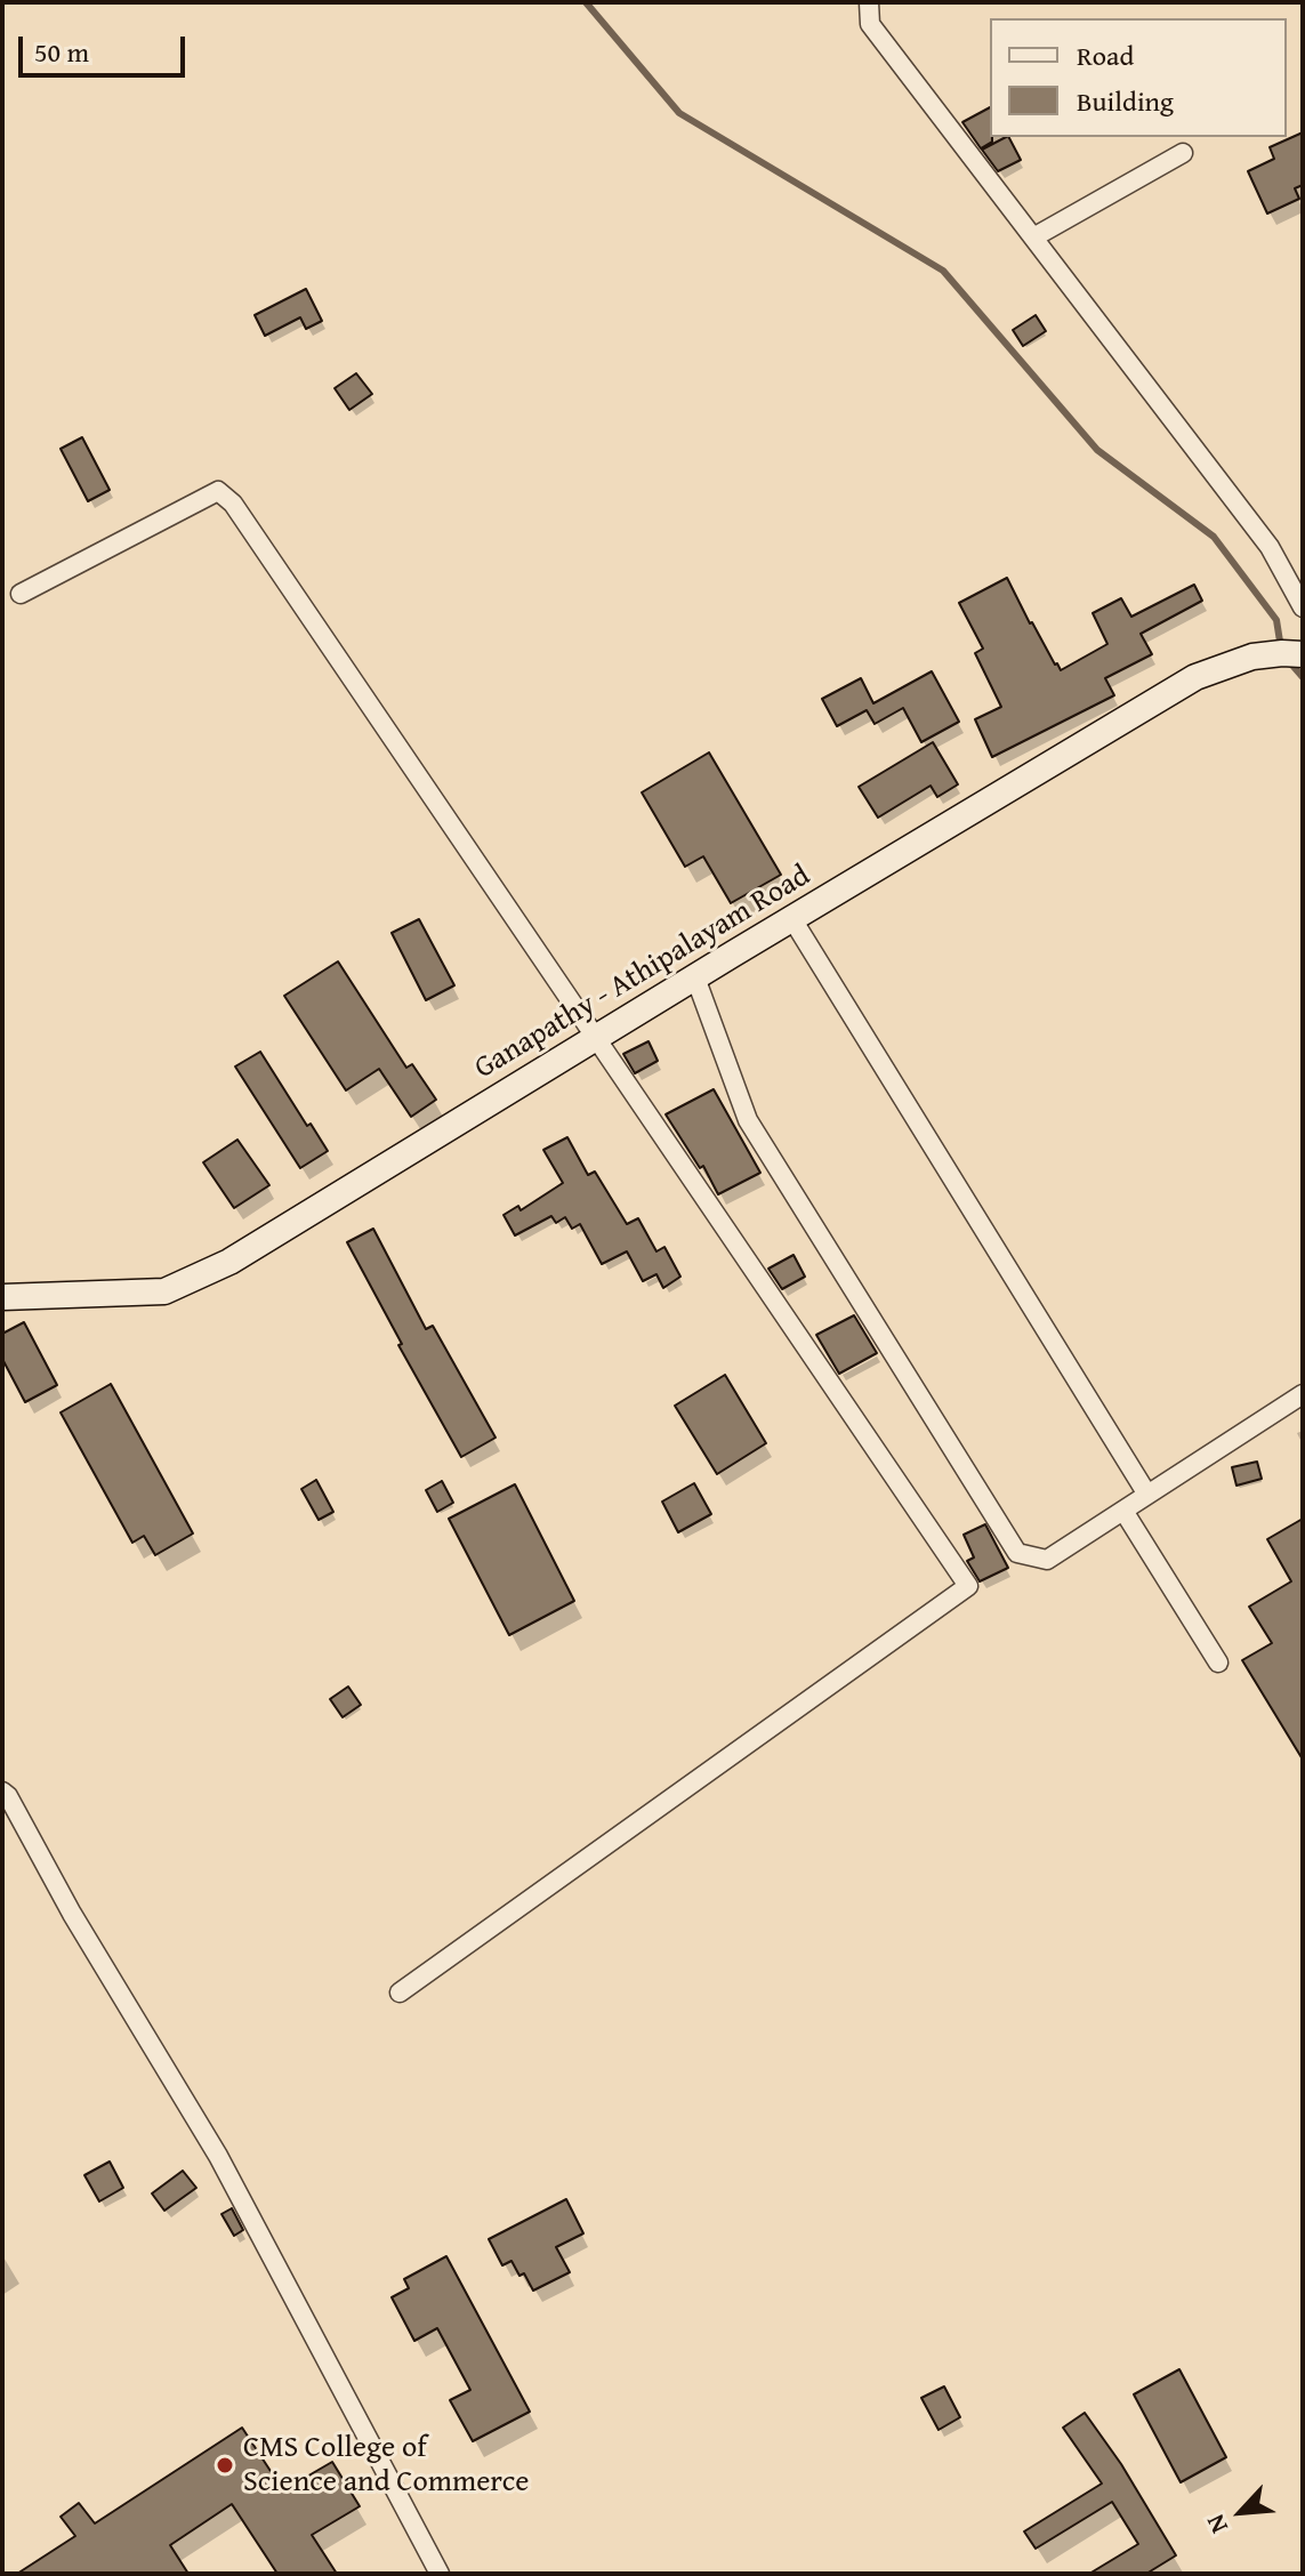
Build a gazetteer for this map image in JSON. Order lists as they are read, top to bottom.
{
  "streets": {
    "main road": ["Ganapathy - Athipalayam Road"]
  },
  "places": ["CMS College of Science and Commerce"],
  "legend": ["Road", "Building"],
  "scale_bar": "50 m",
  "north": "bottom left"
}
